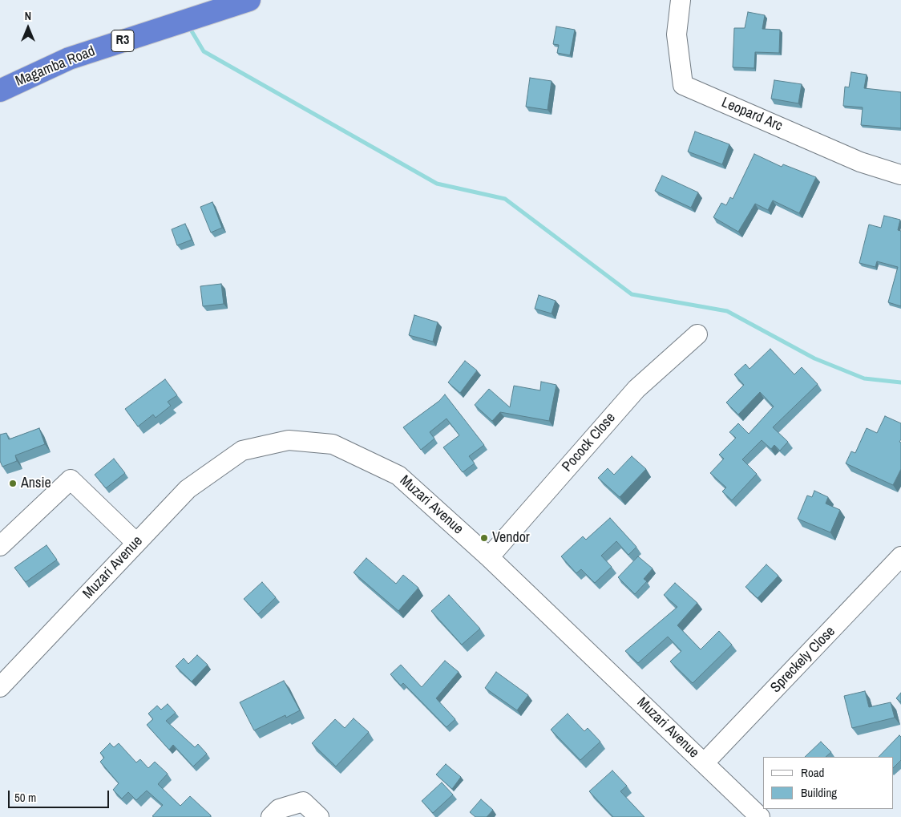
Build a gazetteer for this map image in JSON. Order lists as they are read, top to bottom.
{
  "streets": {
    "highway": ["R3", "Magamba Road"],
    "street": [
      "Leopard Arc",
      "Pocock Close",
      "Muzari Avenue",
      "Spreckely Close"
    ]
  },
  "crossings": [
    ["Pocock Close", "Muzari Avenue"],
    ["Muzari Avenue", "Spreckely Close"]
  ],
  "places": ["Ansie", "Vendor"],
  "legend": ["Road", "Building"],
  "scale_bar": "50 m",
  "north": "top"
}
